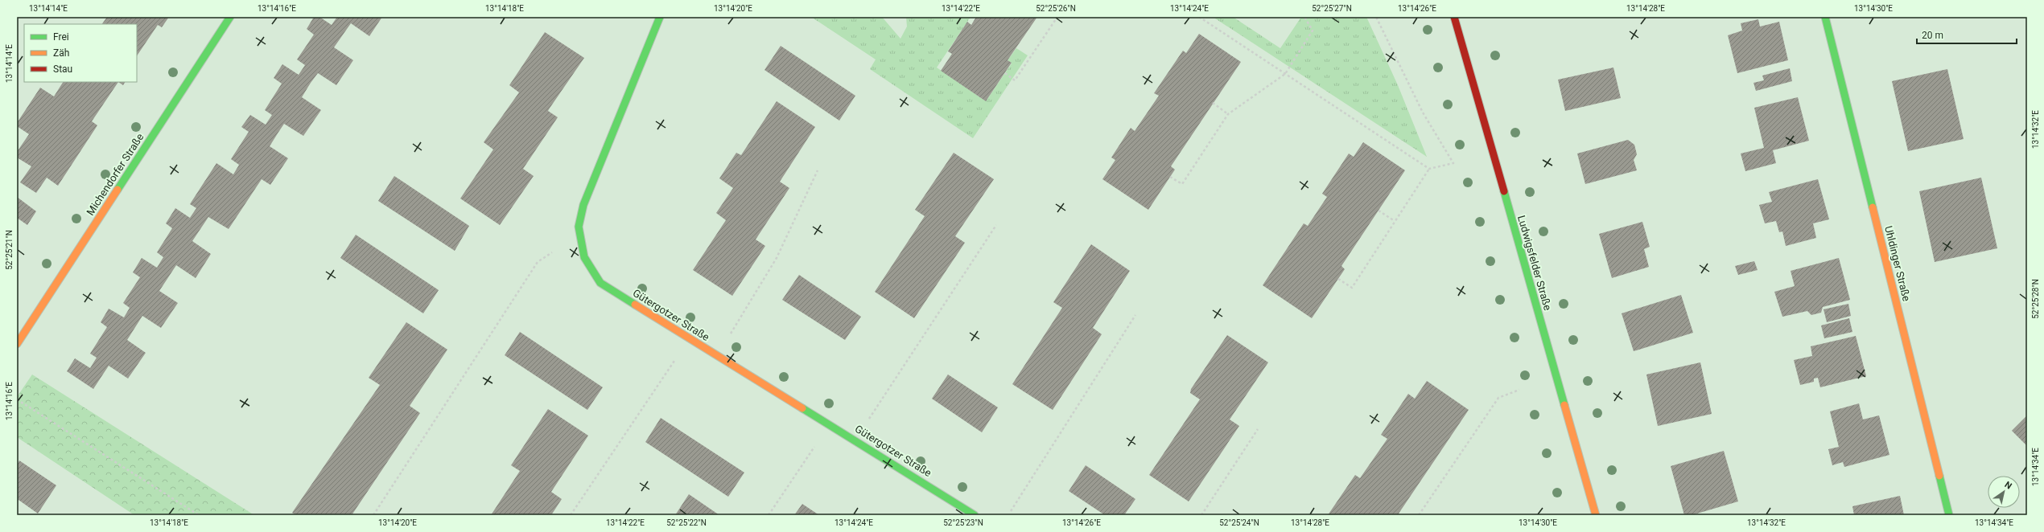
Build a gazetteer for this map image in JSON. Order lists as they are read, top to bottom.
{
  "streets": {
    "street": [
      "Michendorfer Straße",
      "Ludwigsfelder Straße",
      "Uhldinger Straße",
      "Gütergotzer Straße"
    ]
  },
  "legend": ["Frei", "Zäh", "Stau"],
  "scale_bar": "20 m",
  "north": "top right",
  "coordinates": [
    "13°14'14\"E",
    "13°14'16\"E",
    "13°14'18\"E",
    "13°14'20\"E",
    "13°14'22\"E",
    "52°25'26\"N",
    "13°14'24\"E",
    "52°25'27\"N",
    "13°14'26\"E",
    "13°14'28\"E",
    "13°14'30\"E",
    "13°14'32\"E",
    "52°25'21\"N",
    "52°25'28\"N",
    "13°14'34\"E",
    "52°25'22\"N",
    "52°25'23\"N",
    "52°25'24\"N"
  ]
}
